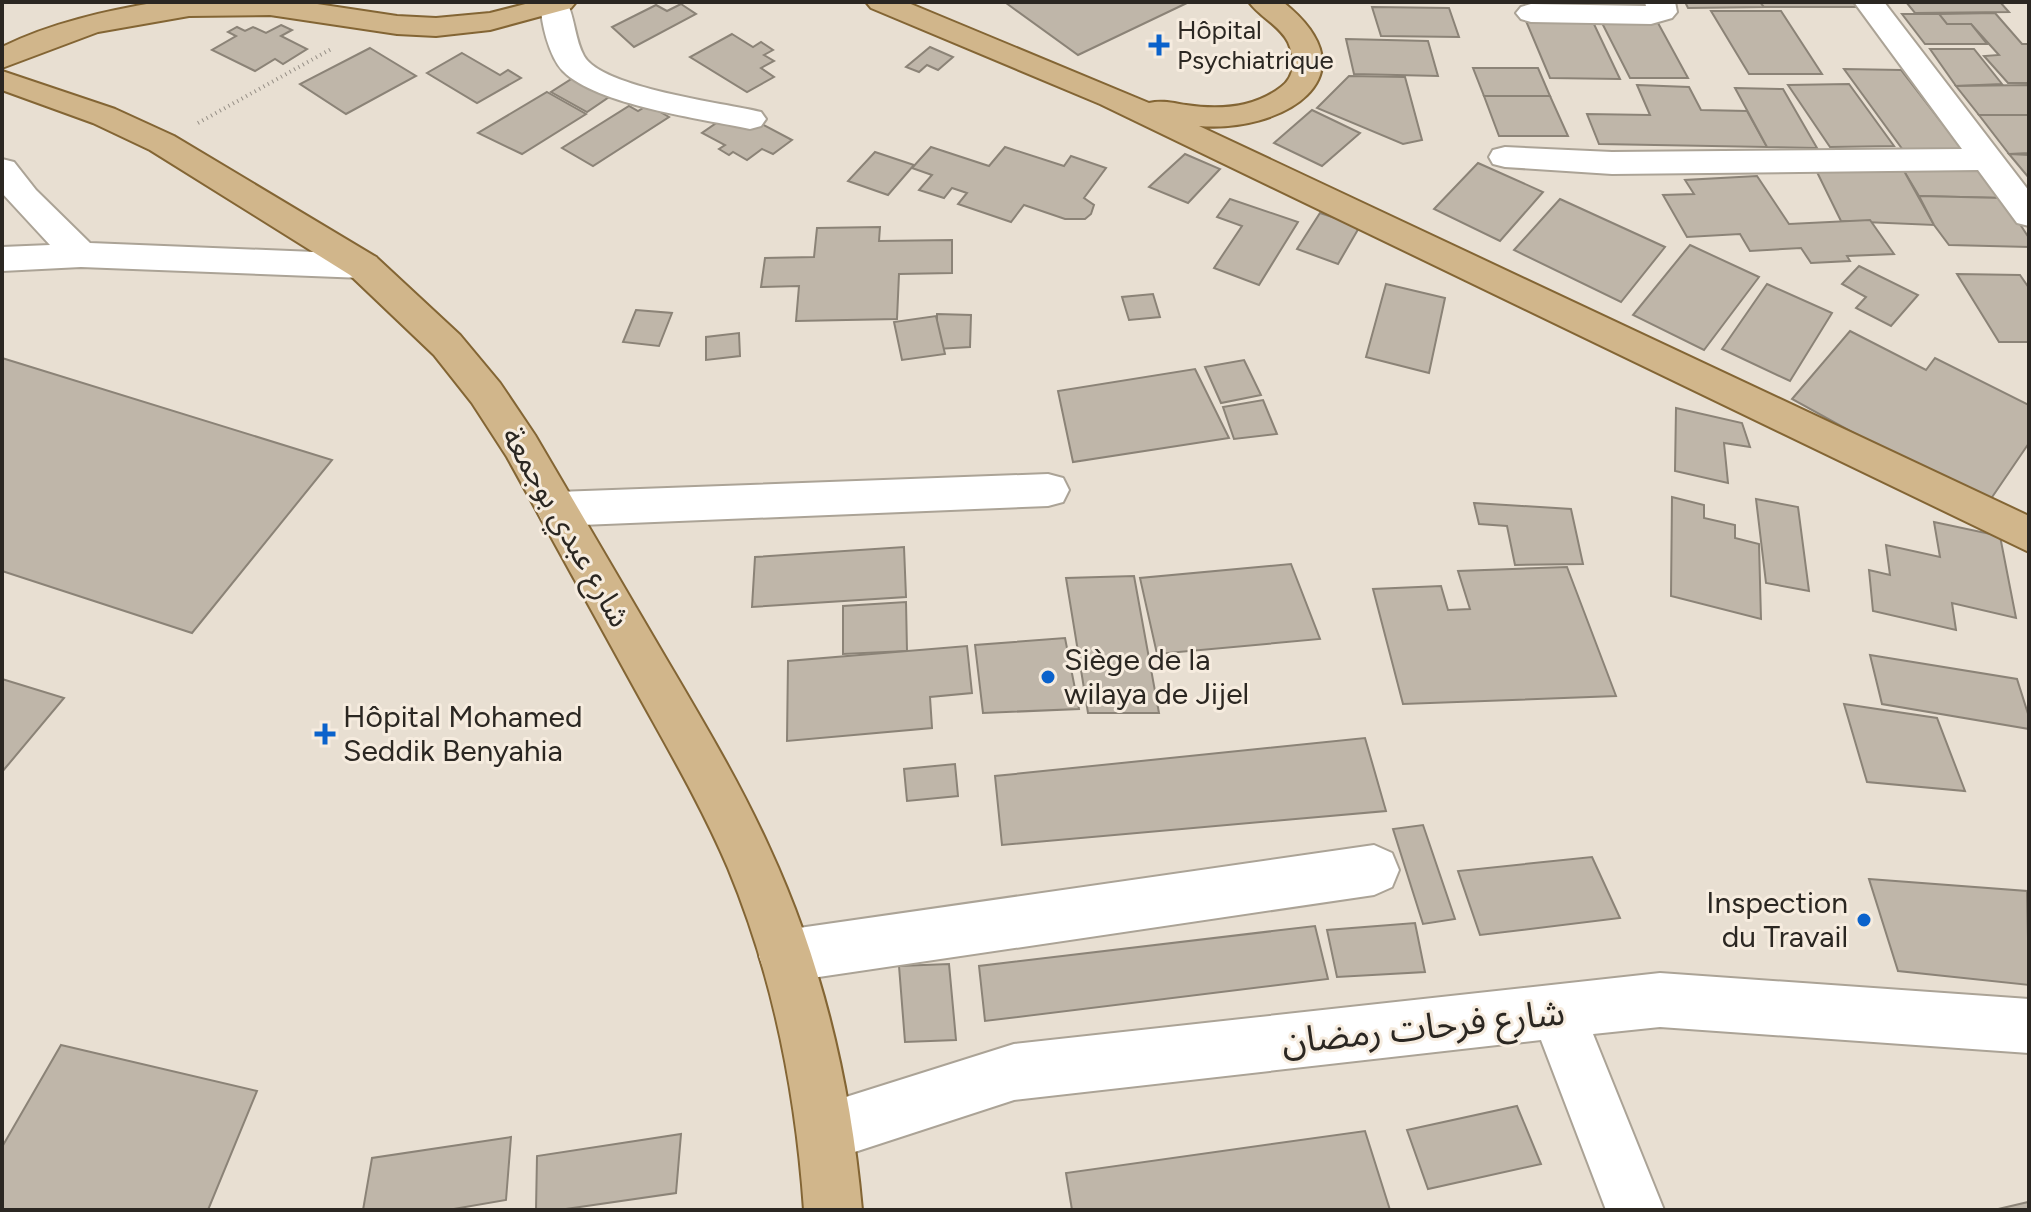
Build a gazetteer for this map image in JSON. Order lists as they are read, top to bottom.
{
  "streets": {
    "main road": ["شارع عبدي بوجمعة"],
    "street": ["شارع فرحات رمضان"]
  },
  "crossings": [
    ["شارع عبدي بوجمعة", "شارع فرحات رمضان"]
  ],
  "places": {
    "health": ["Hôpital Psychiatrique", "Hôpital Mohamed Seddik Benyahia"],
    "other": ["Siège de la wilaya de Jijel", "Inspection du Travail"]
  }
}
